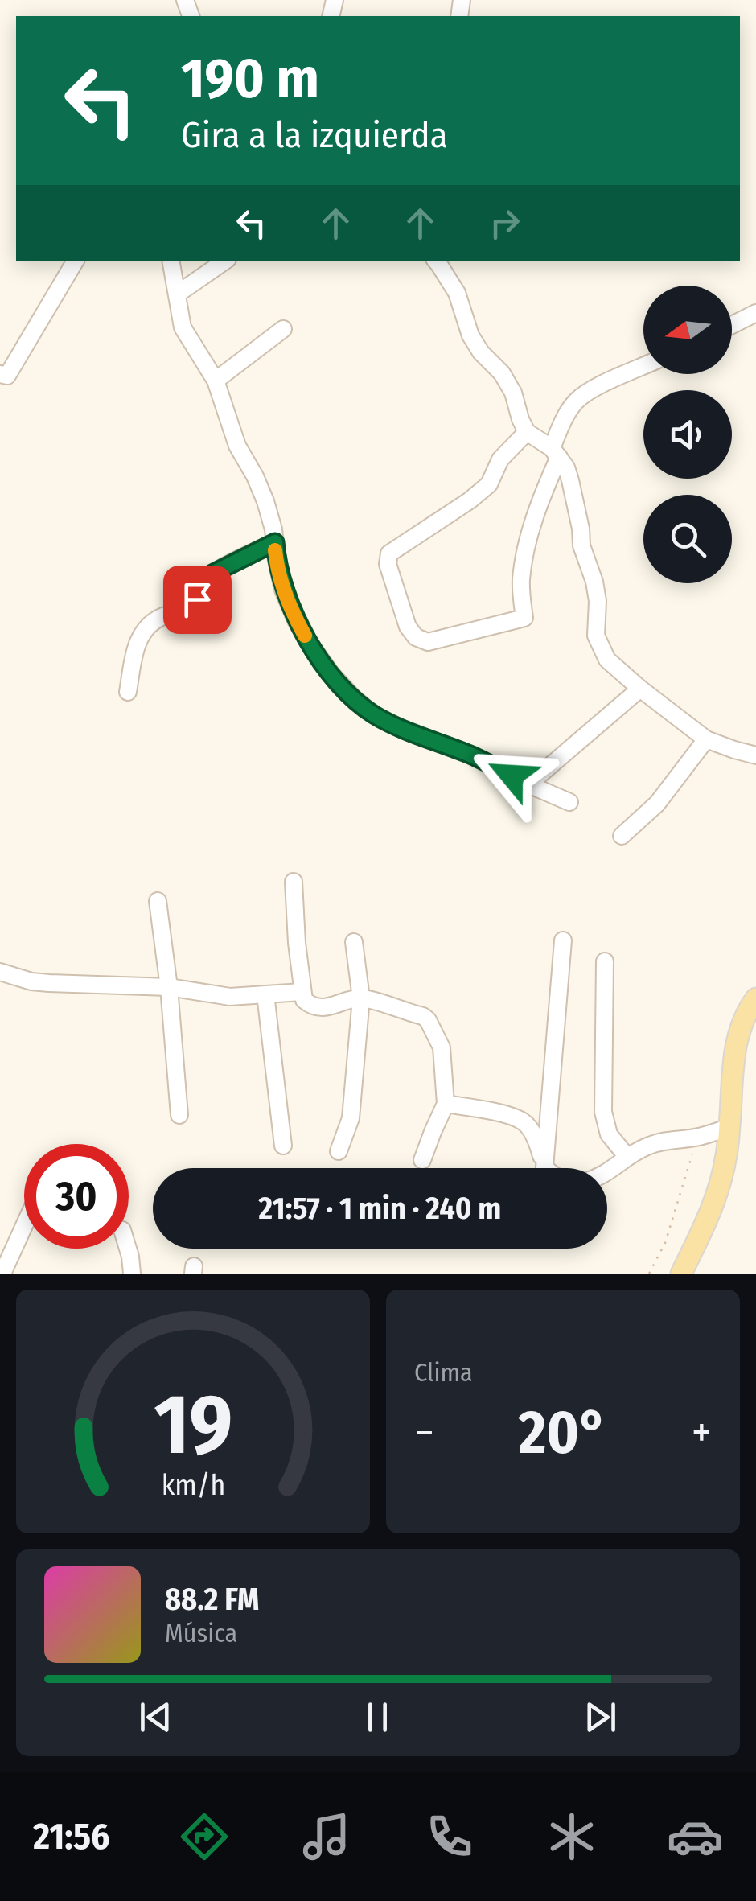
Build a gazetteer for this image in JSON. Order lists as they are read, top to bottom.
{
  "north": "left",
  "page": {
    "turn": ["190 m", "Gira a la izquierda"],
    "limit": "30",
    "trip": "21:57 · 1 min · 240 m",
    "tile": "Clima",
    "heat": ["−", "20°", "+"],
    "song": ["88.2 FM", "Música"],
    "tabs": "21:56",
    "gauge": ["19", "km/h"]
  }
}
